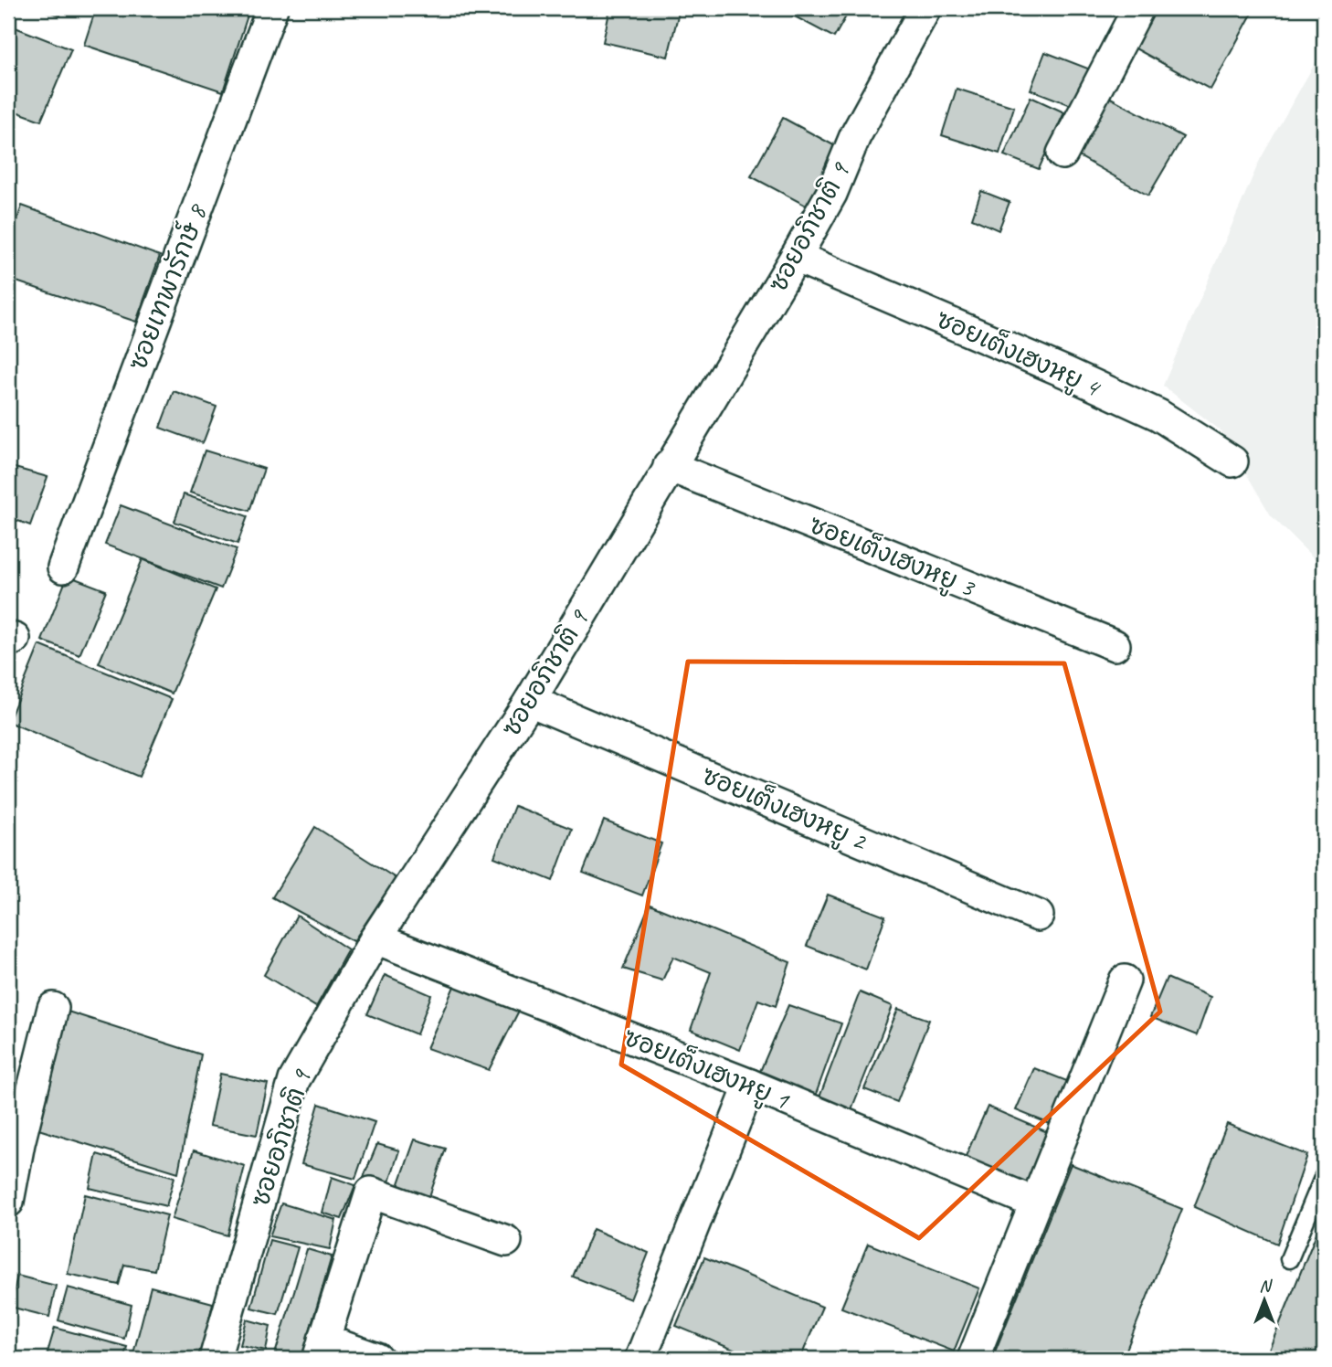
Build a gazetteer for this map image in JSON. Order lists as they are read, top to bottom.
{
  "streets": {
    "street": [
      "ซอยอภิชาติ 9",
      "ซอยเทพารักษ์ 8",
      "ซอยเต็งเฮงหยู 4",
      "ซอยเต็งเฮงหยู 3",
      "ซอยเต็งเฮงหยู 2",
      "ซอยเต็งเฮงหยู 1"
    ]
  },
  "crossings": [
    ["ซอยอภิชาติ 9", "ซอยเต็งเฮงหยู 4"],
    ["ซอยอภิชาติ 9", "ซอยเต็งเฮงหยู 3"],
    ["ซอยอภิชาติ 9", "ซอยเต็งเฮงหยู 2"],
    ["ซอยอภิชาติ 9", "ซอยเต็งเฮงหยู 1"]
  ],
  "north": "top"
}
